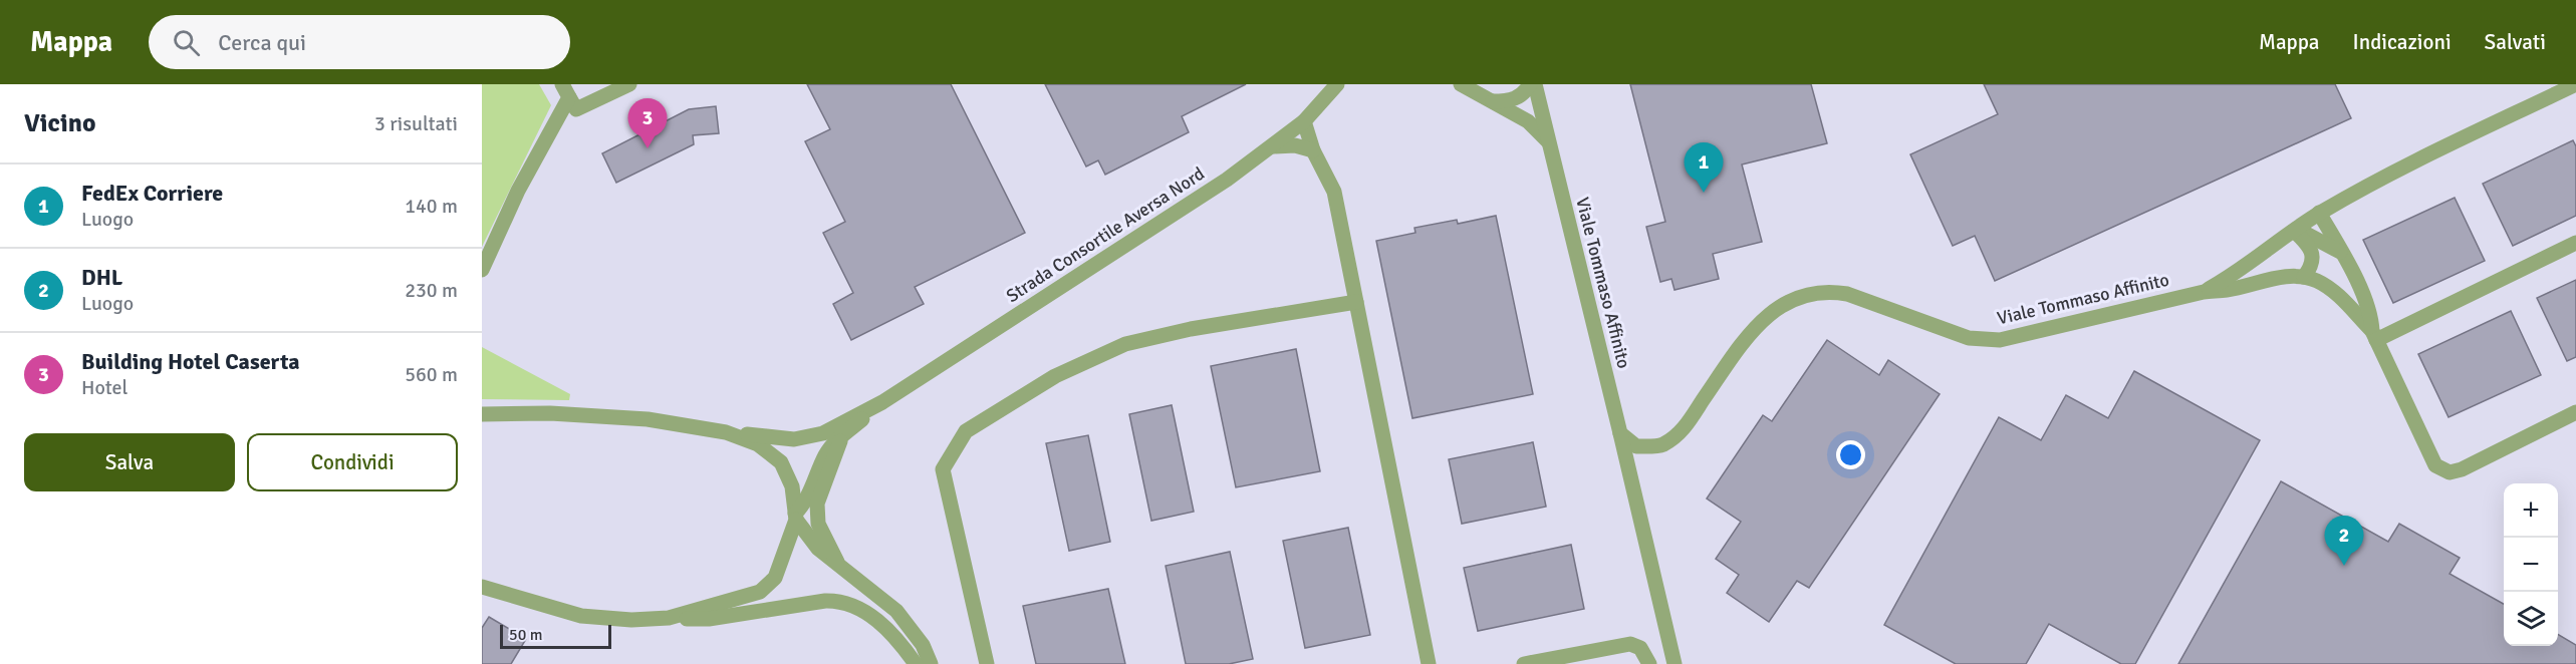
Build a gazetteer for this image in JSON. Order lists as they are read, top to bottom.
{
  "streets": {
    "street": ["Strada Consortile Aversa Nord", "Viale Tommaso Affinito"]
  },
  "scale_bar": "50 m",
  "page": {
    "header": "Mappa",
    "search": "Cerca qui",
    "nav": ["Mappa", "Indicazioni", "Salvati"],
    "heading": ["Vicino", "3 risultati"],
    "pins": ["3", "1", "2"],
    "list": [
      {
        "mark": "1",
        "name": "FedEx Corriere",
        "note": "Luogo",
        "value": "140 m"
      },
      {
        "mark": "2",
        "name": "DHL",
        "note": "Luogo",
        "value": "230 m"
      },
      {
        "mark": "3",
        "name": "Building Hotel Caserta",
        "note": "Hotel",
        "value": "560 m"
      }
    ],
    "buttons": ["Salva", "Condividi"],
    "map_buttons": ["+", "−"],
    "scale": "50 m"
  }
}
